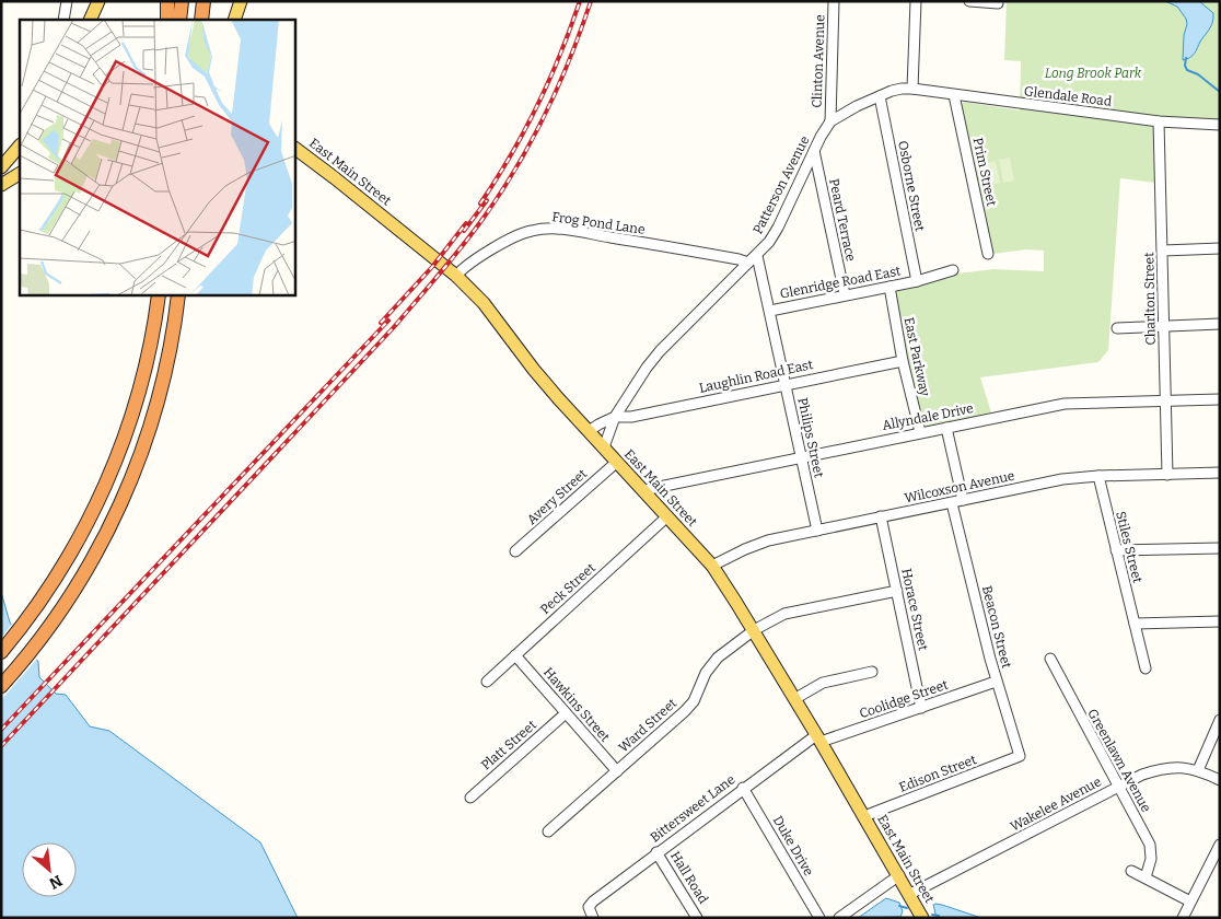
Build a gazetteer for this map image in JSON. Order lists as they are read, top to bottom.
{
  "streets": {
    "main road": ["East Main Street"],
    "street": [
      "Clinton Avenue",
      "Glendale Road",
      "Prim Street",
      "Patterson Avenue",
      "Osborne Street",
      "Peard Terrace",
      "Frog Pond Lane",
      "Glenridge Road East",
      "Charlton Street",
      "East Parkway",
      "Laughlin Road East",
      "Allyndale Drive",
      "Philips Street",
      "Wilcoxson Avenue",
      "Avery Street",
      "Stiles Street",
      "Peck Street",
      "Horace Street",
      "Beacon Street",
      "Coolidge Street",
      "Hawkins Street",
      "Ward Street",
      "Platt Street",
      "Greenlawn Avenue",
      "Edison Street",
      "Wakelee Avenue",
      "Bittersweet Lane",
      "Duke Drive",
      "Hall Road"
    ]
  },
  "crossings": [
    ["Clinton Avenue", "Patterson Avenue"],
    ["Glendale Road", "Prim Street"],
    ["Glendale Road", "Charlton Street"],
    ["East Main Street", "Patterson Avenue"],
    ["East Main Street", "Frog Pond Lane"],
    ["East Main Street", "Allyndale Drive"],
    ["East Main Street", "Wilcoxson Avenue"],
    ["East Main Street", "Avery Street"],
    ["East Main Street", "Peck Street"],
    ["East Main Street", "Coolidge Street"],
    ["East Main Street", "Ward Street"],
    ["East Main Street", "Edison Street"],
    ["East Main Street", "Wakelee Avenue"],
    ["East Main Street", "Bittersweet Lane"],
    ["Patterson Avenue", "Peard Terrace"],
    ["Patterson Avenue", "Frog Pond Lane"],
    ["Patterson Avenue", "Laughlin Road East"],
    ["Patterson Avenue", "Philips Street"],
    ["Osborne Street", "Glenridge Road East"],
    ["Peard Terrace", "Glenridge Road East"],
    ["Frog Pond Lane", "Philips Street"],
    ["Glenridge Road East", "East Parkway"],
    ["Glenridge Road East", "Philips Street"],
    ["Charlton Street", "Allyndale Drive"],
    ["Charlton Street", "Wilcoxson Avenue"],
    ["East Parkway", "Laughlin Road East"],
    ["East Parkway", "Allyndale Drive"],
    ["Laughlin Road East", "Philips Street"],
    ["Allyndale Drive", "Philips Street"],
    ["Philips Street", "Wilcoxson Avenue"],
    ["Wilcoxson Avenue", "Stiles Street"],
    ["Wilcoxson Avenue", "Horace Street"],
    ["Wilcoxson Avenue", "Beacon Street"],
    ["Peck Street", "Hawkins Street"],
    ["Horace Street", "Coolidge Street"],
    ["Horace Street", "Ward Street"],
    ["Beacon Street", "Coolidge Street"],
    ["Beacon Street", "Edison Street"],
    ["Coolidge Street", "Bittersweet Lane"],
    ["Hawkins Street", "Ward Street"],
    ["Hawkins Street", "Platt Street"],
    ["Greenlawn Avenue", "Wakelee Avenue"],
    ["Bittersweet Lane", "Duke Drive"],
    ["Bittersweet Lane", "Hall Road"]
  ],
  "parks": ["Long Brook Park"],
  "north": "bottom right"
}
